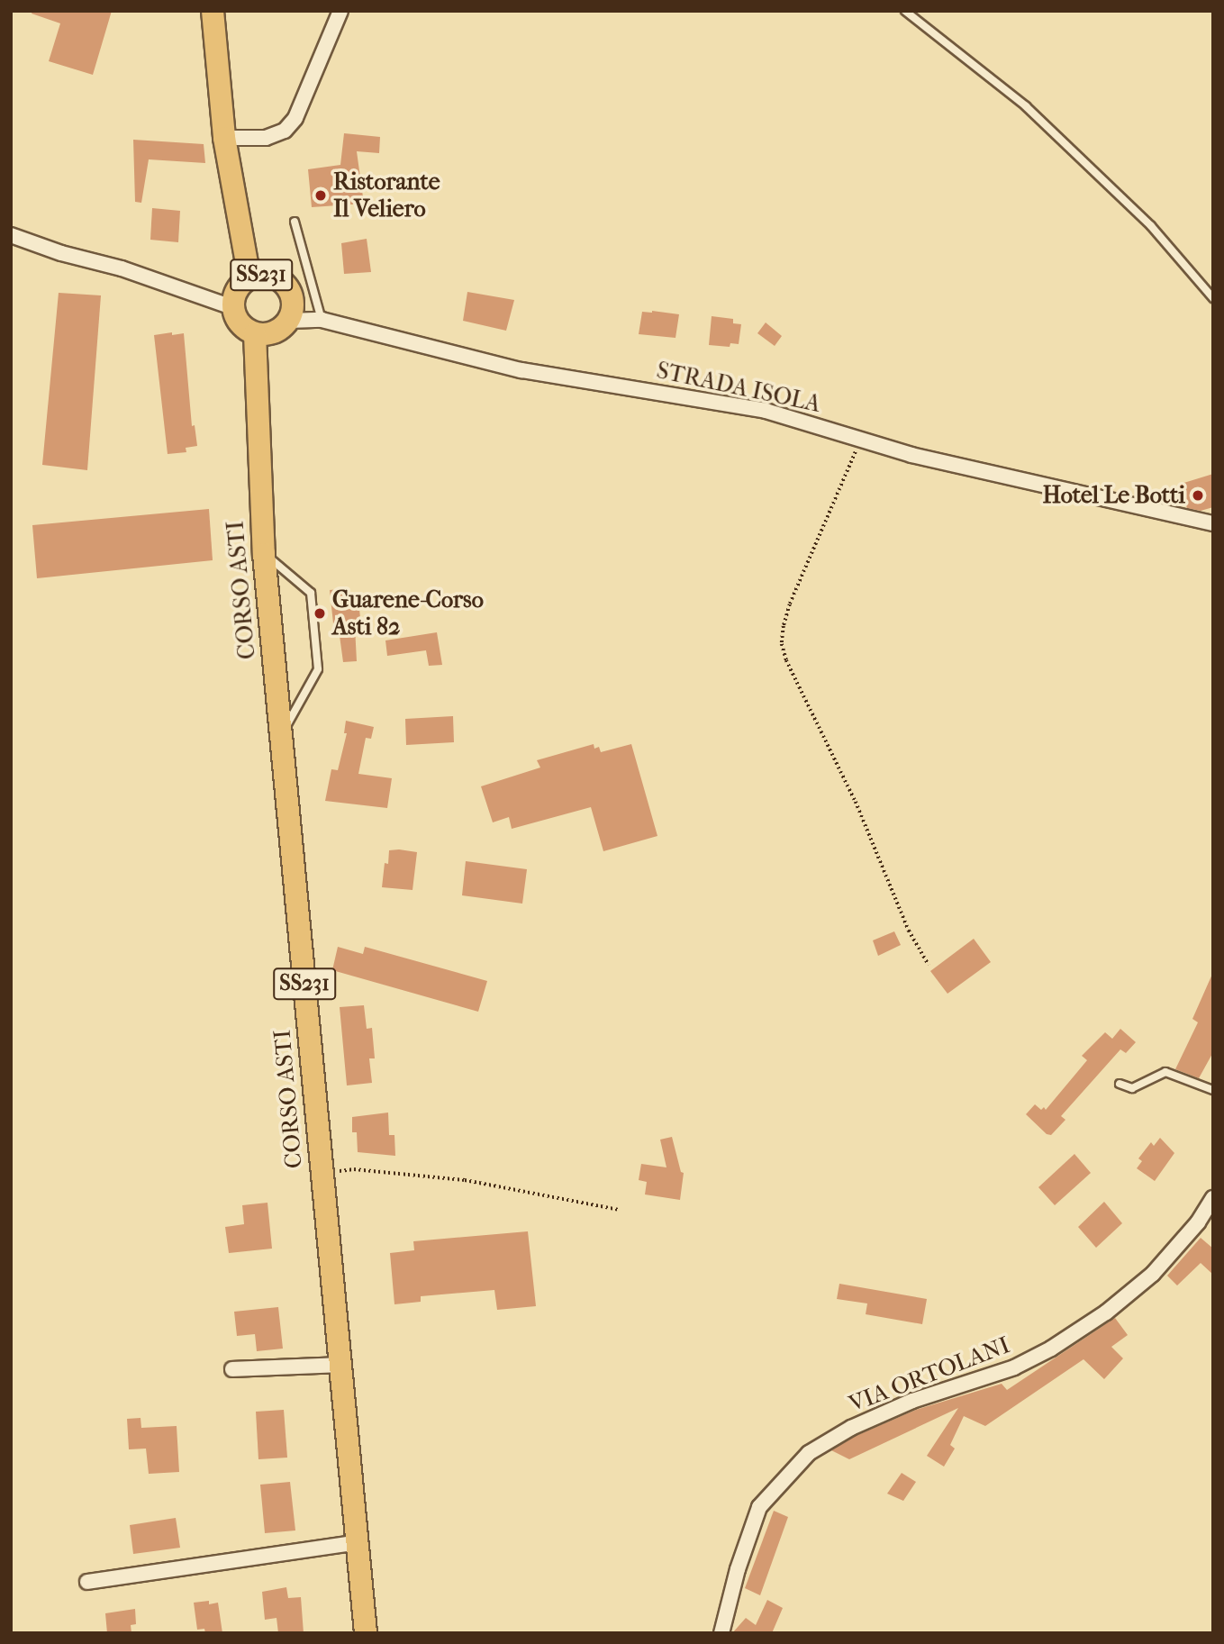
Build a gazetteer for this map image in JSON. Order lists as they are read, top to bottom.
{
  "streets": {
    "main road": ["SS231", "CORSO ASTI"],
    "street": ["STRADA ISOLA", "VIA ORTOLANI"]
  },
  "crossings": [
    ["SS231", "STRADA ISOLA"],
    ["SS231", "CORSO ASTI"],
    ["STRADA ISOLA", "CORSO ASTI"]
  ],
  "places": ["Ristorante Il Veliero", "Hotel Le Botti", "Guarene-Corso Asti 82"]
}
